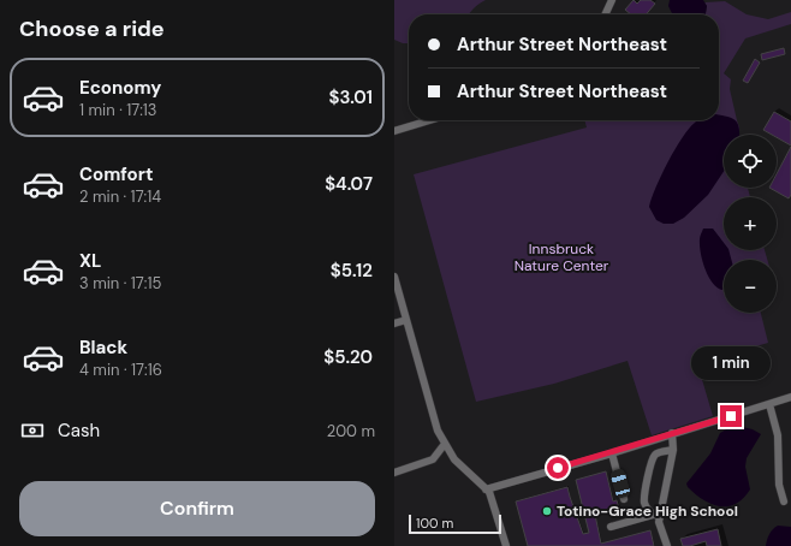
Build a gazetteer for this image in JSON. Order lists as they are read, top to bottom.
{
  "parks": ["Innsbruck Nature Center"],
  "places": ["Totino-Grace High School"],
  "scale_bar": "100 m",
  "page": {
    "heading": "Choose a ride",
    "banner": ["Arthur Street Northeast", "Arthur Street Northeast"],
    "list": [
      {
        "name": "Economy",
        "note": "1 min · 17:13",
        "value": "$3.01"
      },
      {
        "name": "Comfort",
        "note": "2 min · 17:14",
        "value": "$4.07"
      },
      {
        "name": "XL",
        "note": "3 min · 17:15",
        "value": "$5.12"
      },
      {
        "name": "Black",
        "note": "4 min · 17:16",
        "value": "$5.20"
      }
    ],
    "map_buttons": ["+", "−"],
    "bubble": "1 min",
    "pay": ["Cash", "200 m"],
    "buttons": "Confirm",
    "scale": "100 m"
  }
}
